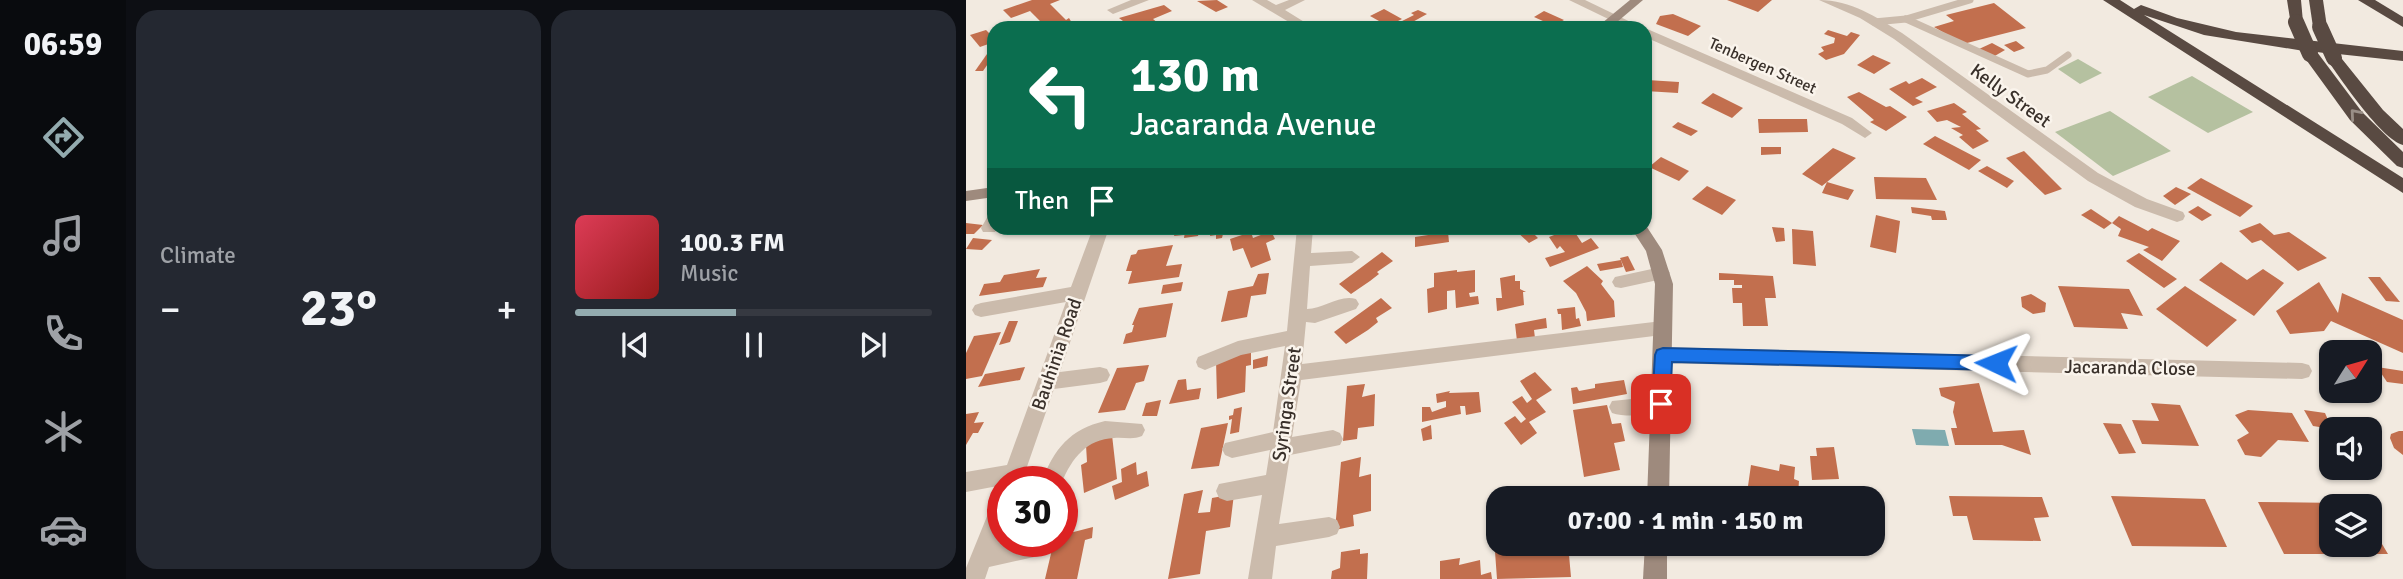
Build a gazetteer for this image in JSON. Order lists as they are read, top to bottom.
{
  "streets": {
    "street": [
      "Tenbergen Street",
      "Kelly Street",
      "Bauhinia Road",
      "Jacaranda Close",
      "Syringa Street"
    ]
  },
  "north": "top right",
  "page": {
    "tabs": "06:59",
    "tile": "Climate",
    "turn": ["130 m", "Jacaranda Avenue"],
    "then": "Then",
    "song": ["100.3 FM", "Music"],
    "heat": ["−", "23°", "+"],
    "limit": "30",
    "trip": "07:00 · 1 min · 150 m"
  }
}
